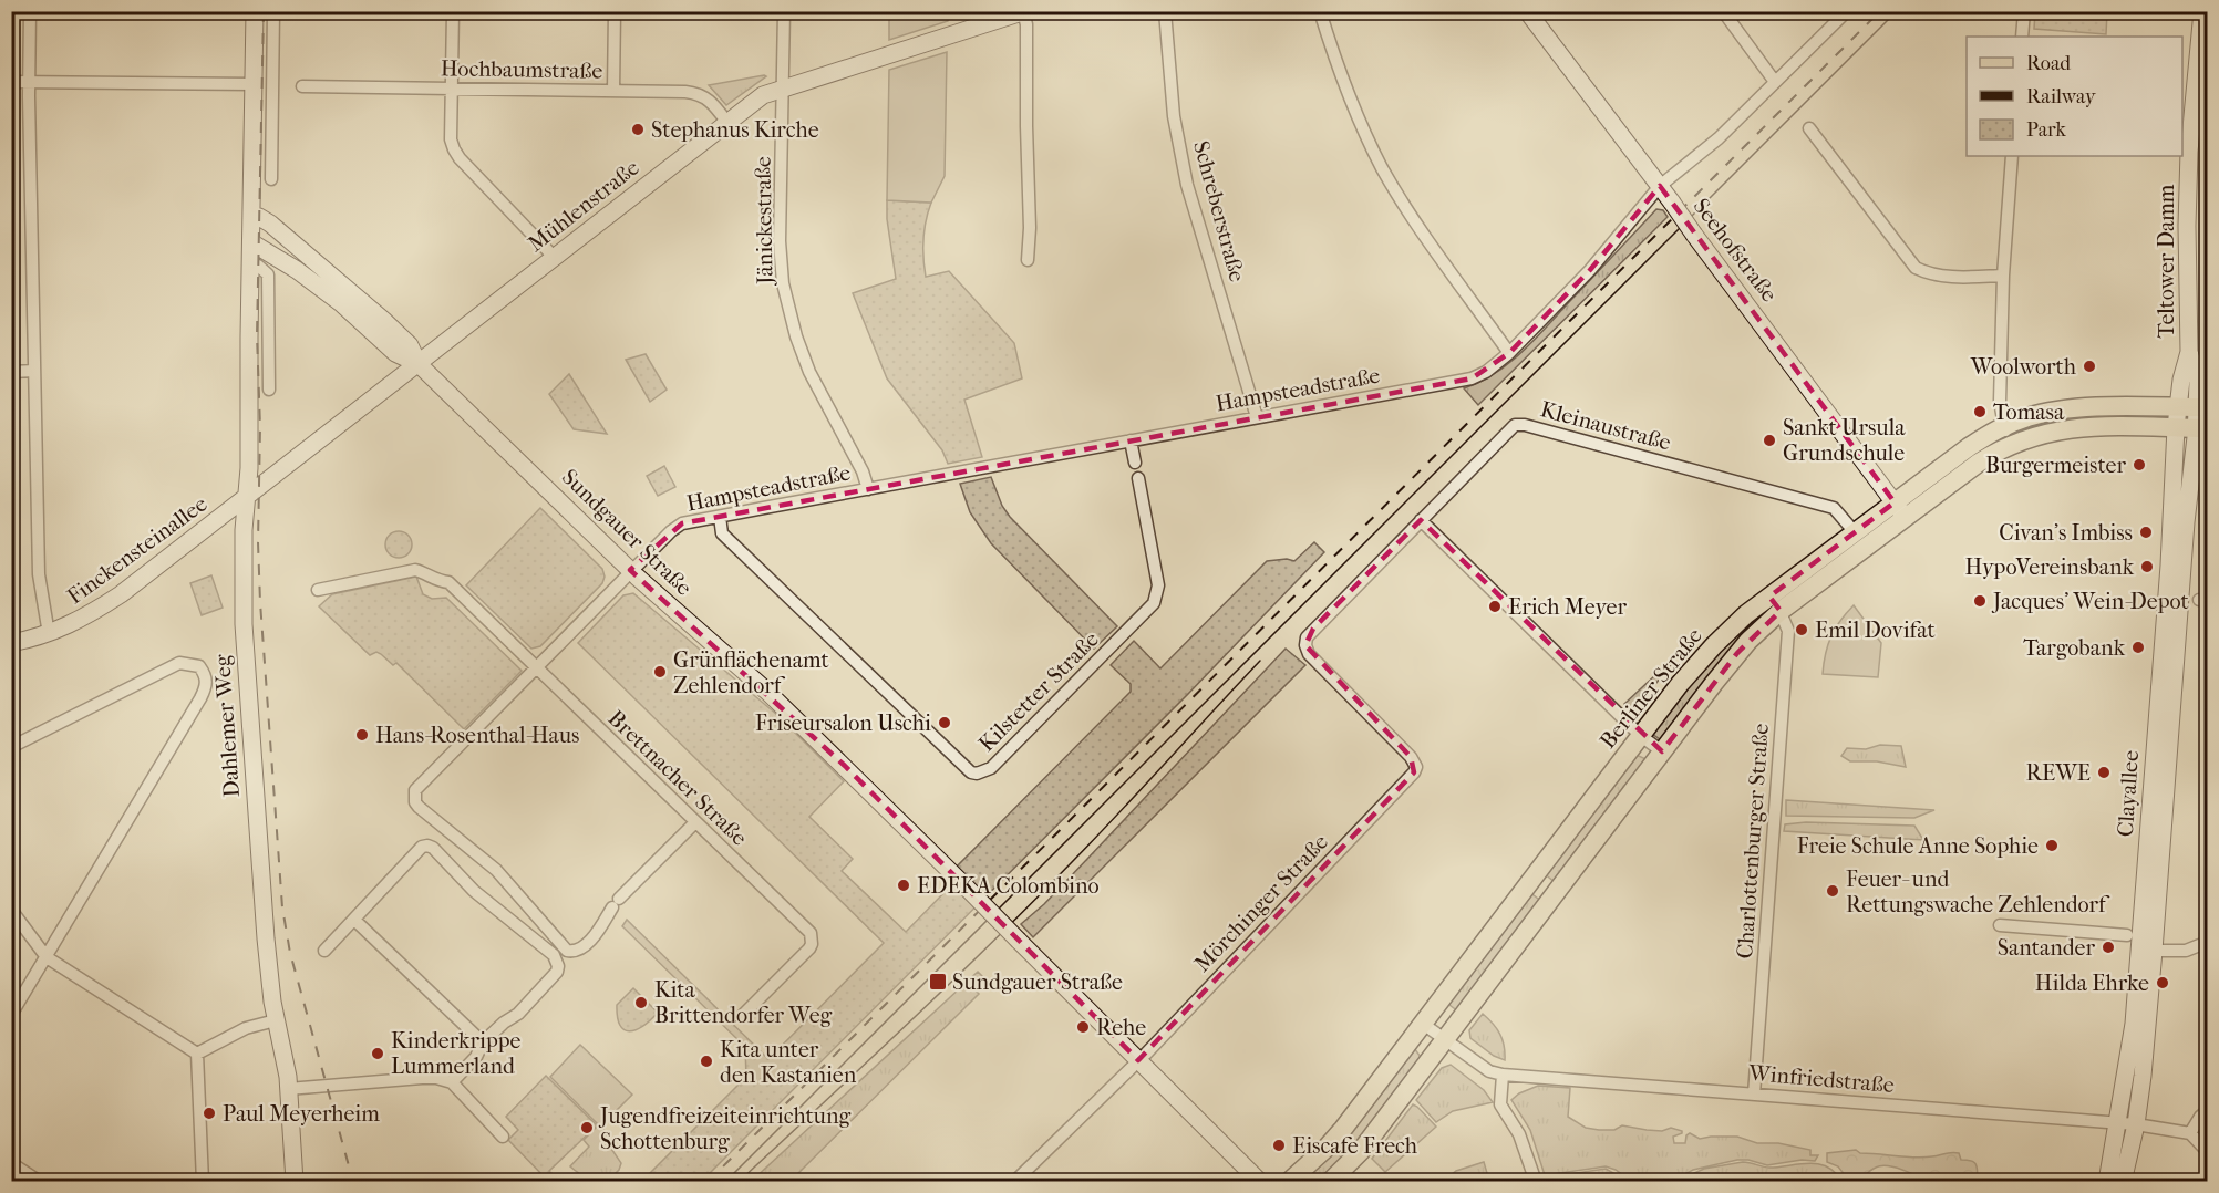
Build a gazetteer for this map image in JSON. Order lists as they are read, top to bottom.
{
  "streets": {
    "main road": ["Berliner Straße"],
    "street": [
      "Hochbaumstraße",
      "Mühlenstraße",
      "Schreberstraße",
      "Jänickestraße",
      "Seehofstraße",
      "Teltower Damm",
      "Hampsteadstraße",
      "Kleinaustraße",
      "Sundgauer Straße",
      "Finckensteinallee",
      "Kilstetter Straße",
      "Dahlemer Weg",
      "Brettnacher Straße",
      "Clayallee",
      "Charlottenburger Straße",
      "Mörchinger Straße",
      "Winfriedstraße"
    ]
  },
  "crossings": [
    ["Hochbaumstraße", "Mühlenstraße"],
    ["Mühlenstraße", "Jänickestraße"],
    ["Mühlenstraße", "Sundgauer Straße"],
    ["Mühlenstraße", "Finckensteinallee"],
    ["Mühlenstraße", "Dahlemer Weg"],
    ["Schreberstraße", "Hampsteadstraße"],
    ["Jänickestraße", "Hampsteadstraße"],
    ["Seehofstraße", "Hampsteadstraße"],
    ["Seehofstraße", "Berliner Straße"],
    ["Teltower Damm", "Berliner Straße"],
    ["Teltower Damm", "Clayallee"],
    ["Hampsteadstraße", "Sundgauer Straße"],
    ["Hampsteadstraße", "Kilstetter Straße"],
    ["Hampsteadstraße", "Brettnacher Straße"],
    ["Kleinaustraße", "Berliner Straße"],
    ["Kleinaustraße", "Mörchinger Straße"],
    ["Sundgauer Straße", "Dahlemer Weg"],
    ["Sundgauer Straße", "Mörchinger Straße"],
    ["Finckensteinallee", "Dahlemer Weg"],
    ["Berliner Straße", "Clayallee"],
    ["Berliner Straße", "Charlottenburger Straße"],
    ["Berliner Straße", "Winfriedstraße"],
    ["Clayallee", "Winfriedstraße"],
    ["Charlottenburger Straße", "Winfriedstraße"]
  ],
  "places": {
    "other": [
      "Stephanus Kirche",
      "Woolworth",
      "Tomasa",
      "Sankt Ursula Grundschule",
      "Burgermeister",
      "Civan’s Imbiss",
      "HypoVereinsbank",
      "Jacques' Wein-Depot",
      "Erich Meyer",
      "Emil Dovifat",
      "Targobank",
      "Grünflächenamt Zehlendorf",
      "Friseursalon Uschi",
      "Hans-Rosenthal-Haus",
      "REWE",
      "Freie Schule Anne Sophie",
      "EDEKA Colombino",
      "Feuer- und Rettungswache Zehlendorf",
      "Santander",
      "Hilda Ehrke",
      "Kita Brittendorfer Weg",
      "Rehe",
      "Kinderkrippe Lummerland",
      "Kita unter den Kastanien",
      "Paul Meyerheim",
      "Jugendfreizeiteinrichtung Schottenburg",
      "Eiscafe Frech"
    ],
    "transit": ["Sundgauer Straße"]
  },
  "legend": ["Road", "Railway", "Park"]
}
